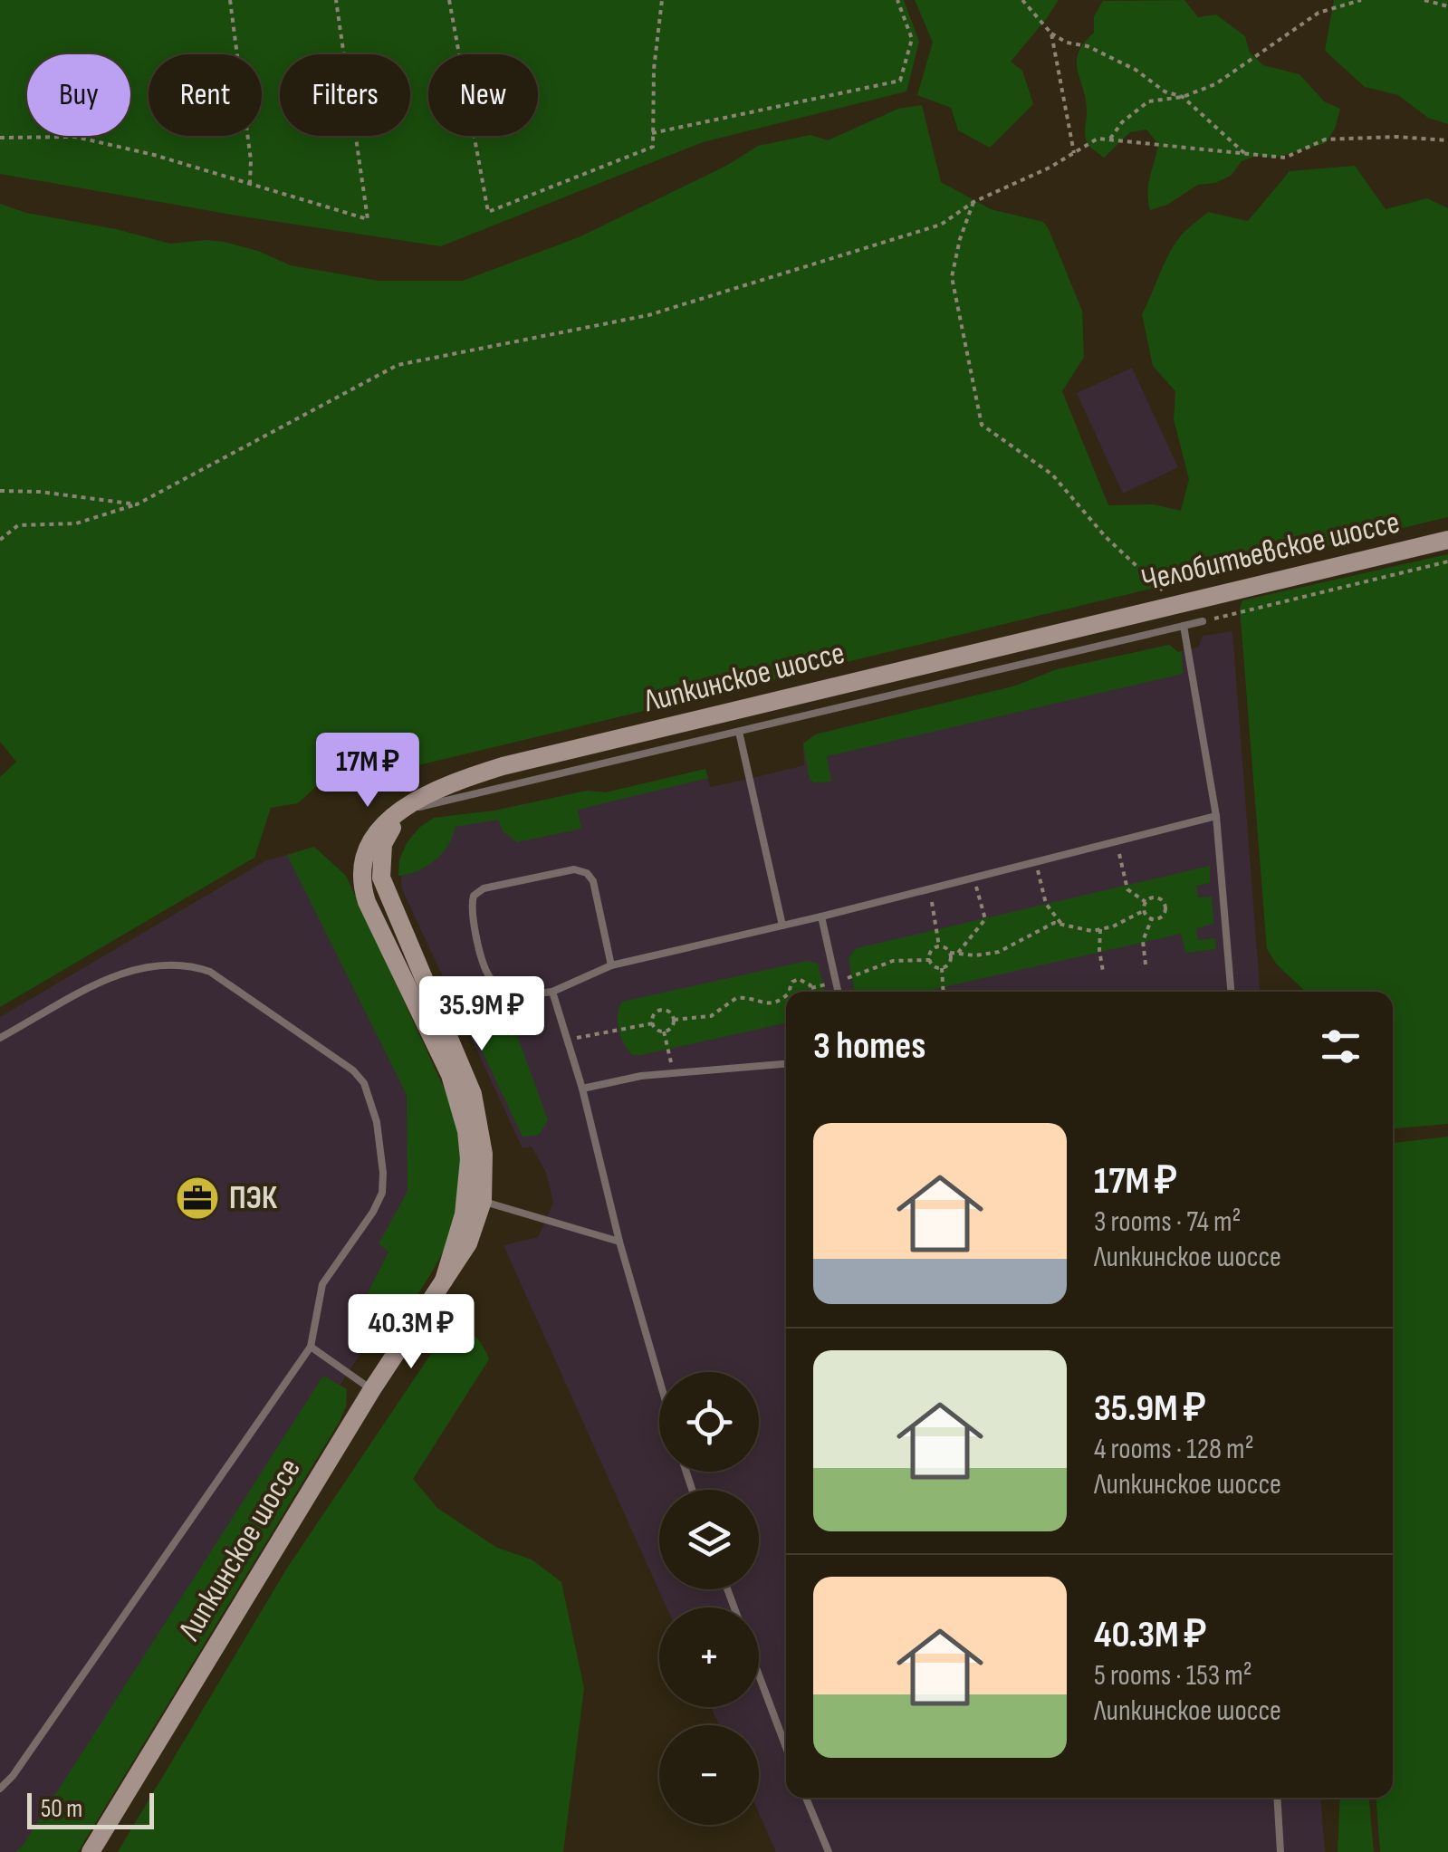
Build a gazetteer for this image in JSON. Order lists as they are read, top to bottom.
{
  "streets": {
    "street": ["Челобитьевское шоссе", "Липкинское шоссе"]
  },
  "crossings": [
    ["Челобитьевское шоссе", "Липкинское шоссе"]
  ],
  "places": {
    "office": ["ПЭК"]
  },
  "scale_bar": "50 m",
  "page": {
    "chip": [
      "Buy",
      "Rent",
      "Filters",
      "New"
    ],
    "price": ["17M ₽", "35.9M ₽", "40.3M ₽"],
    "heading": "3 homes",
    "list": [
      {
        "name": "17M ₽",
        "note": "3 rooms · 74 m² · Липкинское шоссе"
      },
      {
        "name": "35.9M ₽",
        "note": "4 rooms · 128 m² · Липкинское шоссе"
      },
      {
        "name": "40.3M ₽",
        "note": "5 rooms · 153 m² · Липкинское шоссе"
      }
    ],
    "map_buttons": ["+", "−"],
    "scale": "50 m"
  }
}
